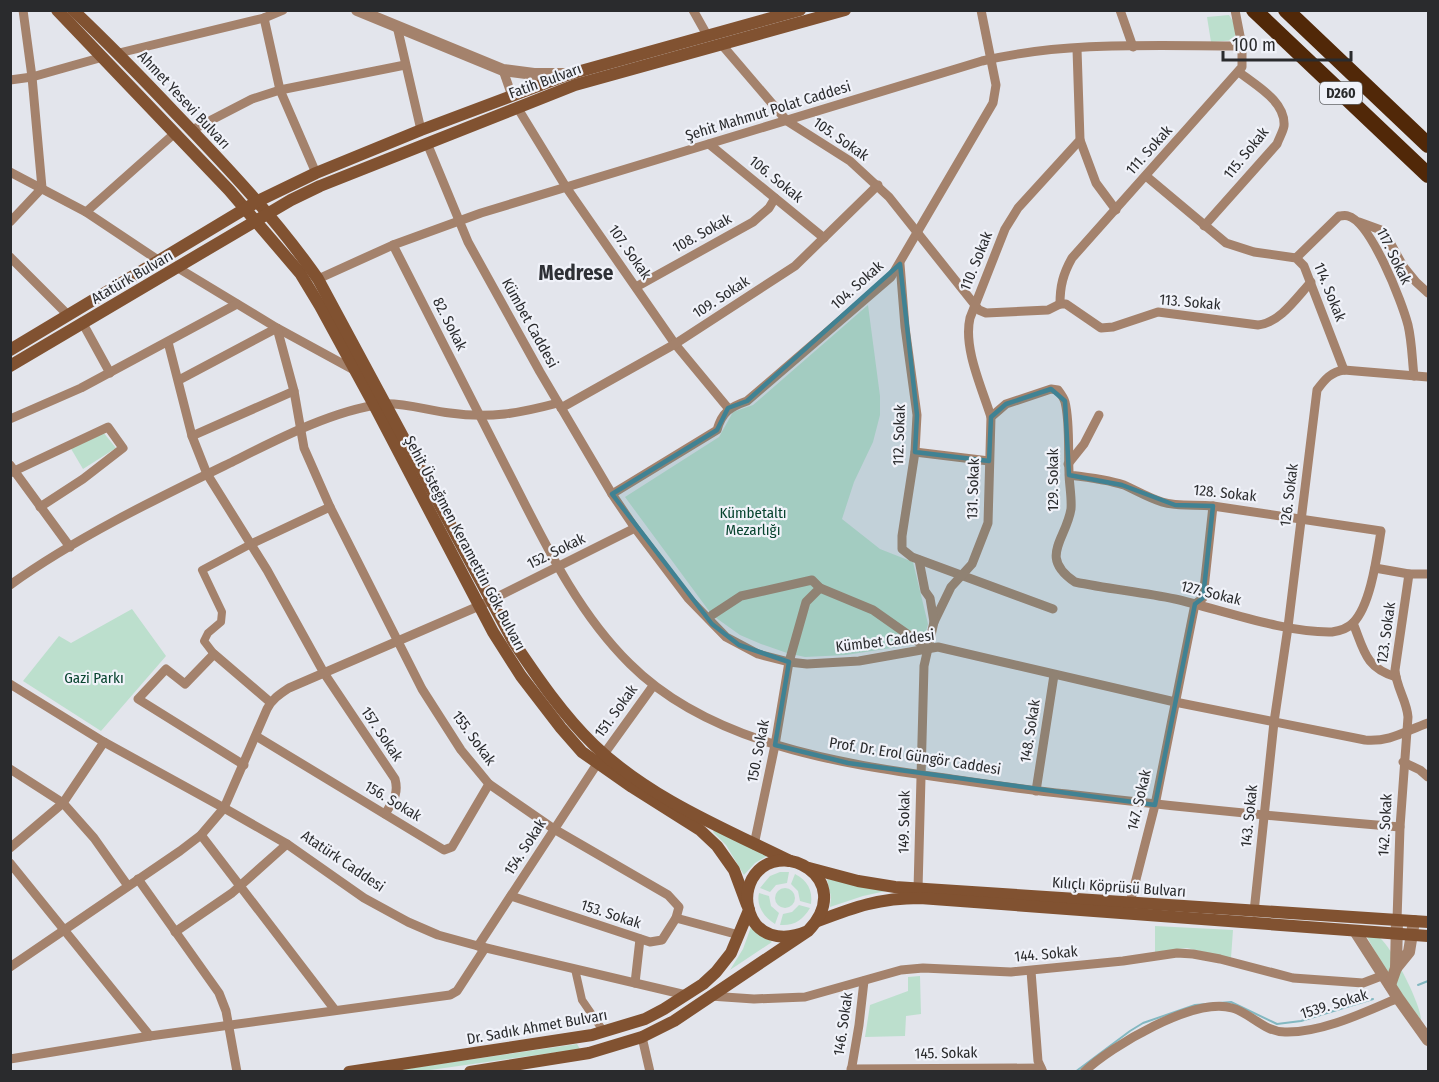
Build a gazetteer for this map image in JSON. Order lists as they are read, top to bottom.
{
  "streets": {
    "highway": ["D260"],
    "main road": [
      "Fatih Bulvarı",
      "Ahmet Yesevi Bulvarı",
      "Atatürk Bulvarı",
      "Şehit Üsteğmen Keramettin Gök Bulvarı",
      "Kılıçlı Köprüsü Bulvarı",
      "Dr. Sadık Ahmet Bulvarı"
    ],
    "street": [
      "Şehit Mahmut Polat Caddesi",
      "105. Sokak",
      "111. Sokak",
      "115. Sokak",
      "106. Sokak",
      "108. Sokak",
      "107. Sokak",
      "117. Sokak",
      "110. Sokak",
      "104. Sokak",
      "114. Sokak",
      "109. Sokak",
      "113. Sokak",
      "Kümbet Caddesi",
      "82. Sokak",
      "112. Sokak",
      "129. Sokak",
      "131. Sokak",
      "128. Sokak",
      "126. Sokak",
      "152. Sokak",
      "127. Sokak",
      "123. Sokak",
      "151. Sokak",
      "148. Sokak",
      "157. Sokak",
      "155. Sokak",
      "150. Sokak",
      "Prof. Dr. Erol Güngör Caddesi",
      "147. Sokak",
      "156. Sokak",
      "143. Sokak",
      "149. Sokak",
      "142. Sokak",
      "154. Sokak",
      "Atatürk Caddesi",
      "153. Sokak",
      "144. Sokak",
      "1539. Sokak",
      "146. Sokak",
      "145. Sokak"
    ]
  },
  "crossings": [
    ["Fatih Bulvarı", "Ahmet Yesevi Bulvarı"],
    ["Fatih Bulvarı", "105. Sokak"],
    ["Fatih Bulvarı", "107. Sokak"],
    ["Fatih Bulvarı", "Atatürk Bulvarı"],
    ["Fatih Bulvarı", "Kümbet Caddesi"],
    ["Fatih Bulvarı", "Şehit Üsteğmen Keramettin Gök Bulvarı"],
    ["Ahmet Yesevi Bulvarı", "Atatürk Bulvarı"],
    ["Ahmet Yesevi Bulvarı", "Şehit Üsteğmen Keramettin Gök Bulvarı"],
    ["Şehit Mahmut Polat Caddesi", "105. Sokak"],
    ["Şehit Mahmut Polat Caddesi", "106. Sokak"],
    ["Şehit Mahmut Polat Caddesi", "107. Sokak"],
    ["Şehit Mahmut Polat Caddesi", "104. Sokak"],
    ["Şehit Mahmut Polat Caddesi", "Kümbet Caddesi"],
    ["Şehit Mahmut Polat Caddesi", "82. Sokak"],
    ["Şehit Mahmut Polat Caddesi", "Şehit Üsteğmen Keramettin Gök Bulvarı"],
    ["105. Sokak", "104. Sokak"],
    ["105. Sokak", "109. Sokak"],
    ["111. Sokak", "115. Sokak"],
    ["111. Sokak", "114. Sokak"],
    ["111. Sokak", "113. Sokak"],
    ["115. Sokak", "114. Sokak"],
    ["106. Sokak", "108. Sokak"],
    ["106. Sokak", "109. Sokak"],
    ["108. Sokak", "107. Sokak"],
    ["107. Sokak", "104. Sokak"],
    ["107. Sokak", "109. Sokak"],
    ["110. Sokak", "129. Sokak"],
    ["110. Sokak", "131. Sokak"],
    ["Atatürk Bulvarı", "Şehit Üsteğmen Keramettin Gök Bulvarı"],
    ["104. Sokak", "112. Sokak"],
    ["114. Sokak", "113. Sokak"],
    ["114. Sokak", "126. Sokak"],
    ["109. Sokak", "Kümbet Caddesi"],
    ["109. Sokak", "82. Sokak"],
    ["109. Sokak", "Şehit Üsteğmen Keramettin Gök Bulvarı"],
    ["109. Sokak", "Prof. Dr. Erol Güngör Caddesi"],
    ["Kümbet Caddesi", "112. Sokak"],
    ["Kümbet Caddesi", "126. Sokak"],
    ["Kümbet Caddesi", "152. Sokak"],
    ["Kümbet Caddesi", "123. Sokak"],
    ["Kümbet Caddesi", "148. Sokak"],
    ["Kümbet Caddesi", "150. Sokak"],
    ["Kümbet Caddesi", "147. Sokak"],
    ["Kümbet Caddesi", "143. Sokak"],
    ["Kümbet Caddesi", "149. Sokak"],
    ["Kümbet Caddesi", "142. Sokak"],
    ["82. Sokak", "Prof. Dr. Erol Güngör Caddesi"],
    ["112. Sokak", "131. Sokak"],
    ["112. Sokak", "149. Sokak"],
    ["129. Sokak", "131. Sokak"],
    ["129. Sokak", "128. Sokak"],
    ["129. Sokak", "127. Sokak"],
    ["128. Sokak", "126. Sokak"],
    ["126. Sokak", "127. Sokak"],
    ["126. Sokak", "143. Sokak"],
    ["Şehit Üsteğmen Keramettin Gök Bulvarı", "152. Sokak"],
    ["Şehit Üsteğmen Keramettin Gök Bulvarı", "151. Sokak"],
    ["Şehit Üsteğmen Keramettin Gök Bulvarı", "150. Sokak"],
    ["Şehit Üsteğmen Keramettin Gök Bulvarı", "154. Sokak"],
    ["Şehit Üsteğmen Keramettin Gök Bulvarı", "Kılıçlı Köprüsü Bulvarı"],
    ["Şehit Üsteğmen Keramettin Gök Bulvarı", "Dr. Sadık Ahmet Bulvarı"],
    ["152. Sokak", "157. Sokak"],
    ["152. Sokak", "155. Sokak"],
    ["152. Sokak", "Prof. Dr. Erol Güngör Caddesi"],
    ["123. Sokak", "142. Sokak"],
    ["151. Sokak", "Prof. Dr. Erol Güngör Caddesi"],
    ["151. Sokak", "154. Sokak"],
    ["148. Sokak", "Prof. Dr. Erol Güngör Caddesi"],
    ["157. Sokak", "156. Sokak"],
    ["155. Sokak", "156. Sokak"],
    ["155. Sokak", "154. Sokak"],
    ["150. Sokak", "Prof. Dr. Erol Güngör Caddesi"],
    ["Prof. Dr. Erol Güngör Caddesi", "147. Sokak"],
    ["Prof. Dr. Erol Güngör Caddesi", "143. Sokak"],
    ["Prof. Dr. Erol Güngör Caddesi", "149. Sokak"],
    ["Prof. Dr. Erol Güngör Caddesi", "142. Sokak"],
    ["147. Sokak", "Kılıçlı Köprüsü Bulvarı"],
    ["143. Sokak", "Kılıçlı Köprüsü Bulvarı"],
    ["149. Sokak", "Kılıçlı Köprüsü Bulvarı"],
    ["142. Sokak", "Kılıçlı Köprüsü Bulvarı"],
    ["154. Sokak", "Atatürk Caddesi"],
    ["154. Sokak", "153. Sokak"],
    ["Atatürk Caddesi", "Dr. Sadık Ahmet Bulvarı"],
    ["Kılıçlı Köprüsü Bulvarı", "Dr. Sadık Ahmet Bulvarı"],
    ["144. Sokak", "146. Sokak"],
    ["146. Sokak", "145. Sokak"]
  ],
  "districts": ["Medrese"],
  "parks": ["Kümbetaltı Mezarlığı", "Gazi Parkı"],
  "scale_bar": "100 m"
}
